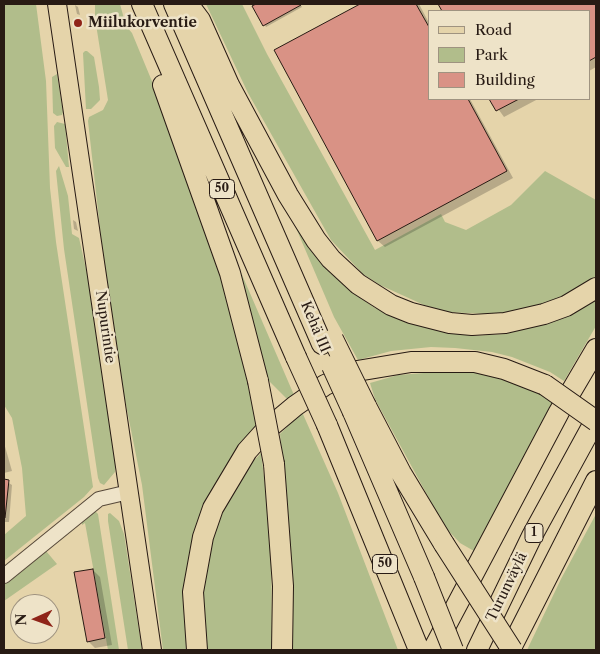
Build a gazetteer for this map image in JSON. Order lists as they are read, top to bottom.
{
  "streets": {
    "highway": [
      "50",
      "Kehä III",
      "1",
      "Turunväylä"
    ],
    "main road": ["Nupurintie"]
  },
  "places": ["Miilukorventie"],
  "legend": ["Road", "Park", "Building"],
  "north": "left"
}
